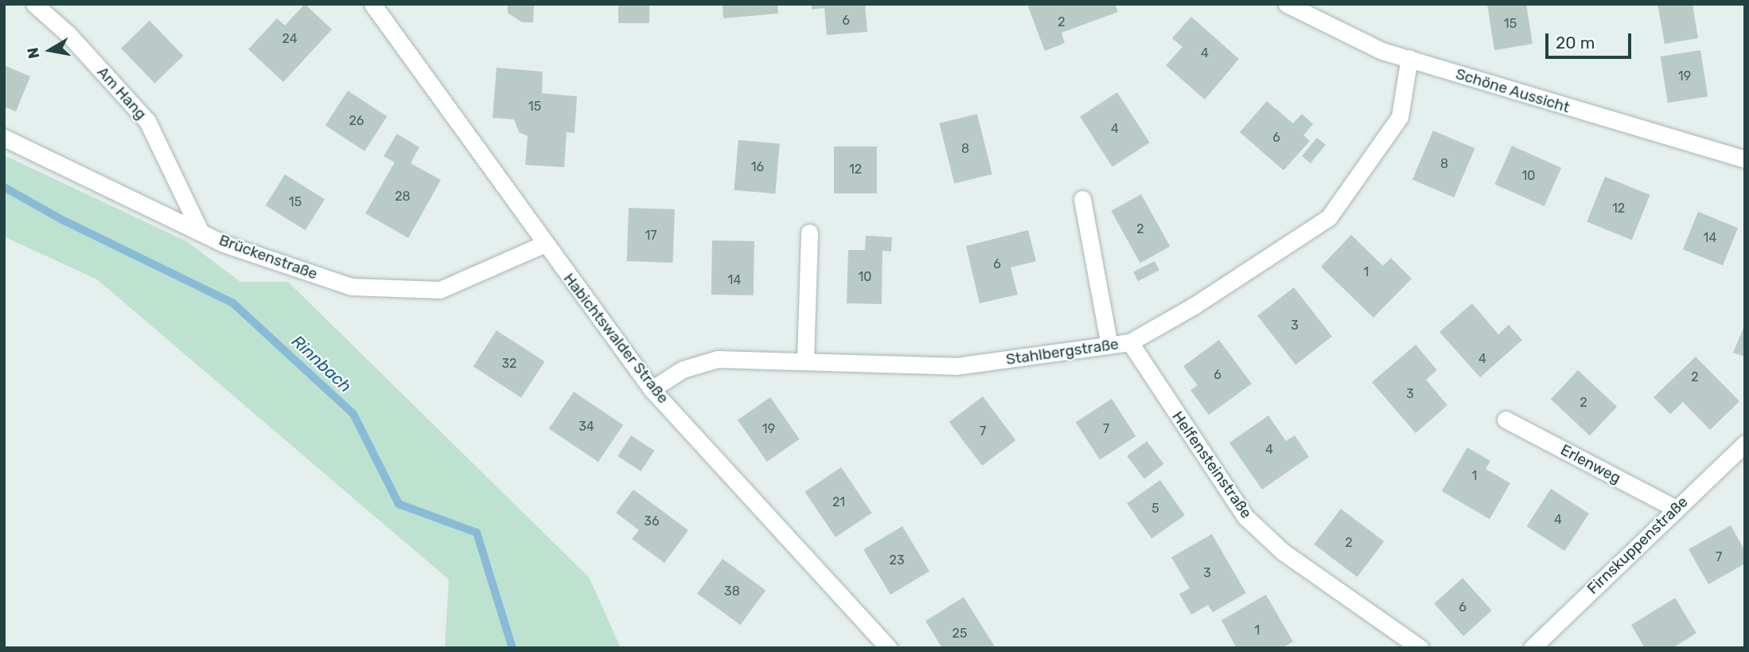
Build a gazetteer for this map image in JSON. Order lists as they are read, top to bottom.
{
  "streets": {
    "street": [
      "Schöne Aussicht",
      "Am Hang",
      "Brückenstraße",
      "Habichtswalder Straße",
      "Stahlbergstraße",
      "Erlenweg",
      "Helfensteinstraße",
      "Firnskuppenstraße"
    ]
  },
  "crossings": [
    ["Schöne Aussicht", "Stahlbergstraße"],
    ["Am Hang", "Brückenstraße"],
    ["Brückenstraße", "Habichtswalder Straße"],
    ["Habichtswalder Straße", "Stahlbergstraße"],
    ["Stahlbergstraße", "Helfensteinstraße"],
    ["Erlenweg", "Firnskuppenstraße"]
  ],
  "water": ["Rinnbach"],
  "house_numbers": [
    "6",
    "2",
    "15",
    "24",
    "4",
    "19",
    "15",
    "26",
    "4",
    "6",
    "8",
    "8",
    "16",
    "12",
    "10",
    "28",
    "15",
    "12",
    "2",
    "17",
    "14",
    "6",
    "1",
    "10",
    "14",
    "3",
    "4",
    "32",
    "6",
    "2",
    "3",
    "2",
    "34",
    "19",
    "7",
    "7",
    "4",
    "1",
    "21",
    "5",
    "4",
    "36",
    "2",
    "7",
    "23",
    "3",
    "38",
    "6",
    "1",
    "25"
  ],
  "scale_bar": "20 m",
  "north": "left"
}
